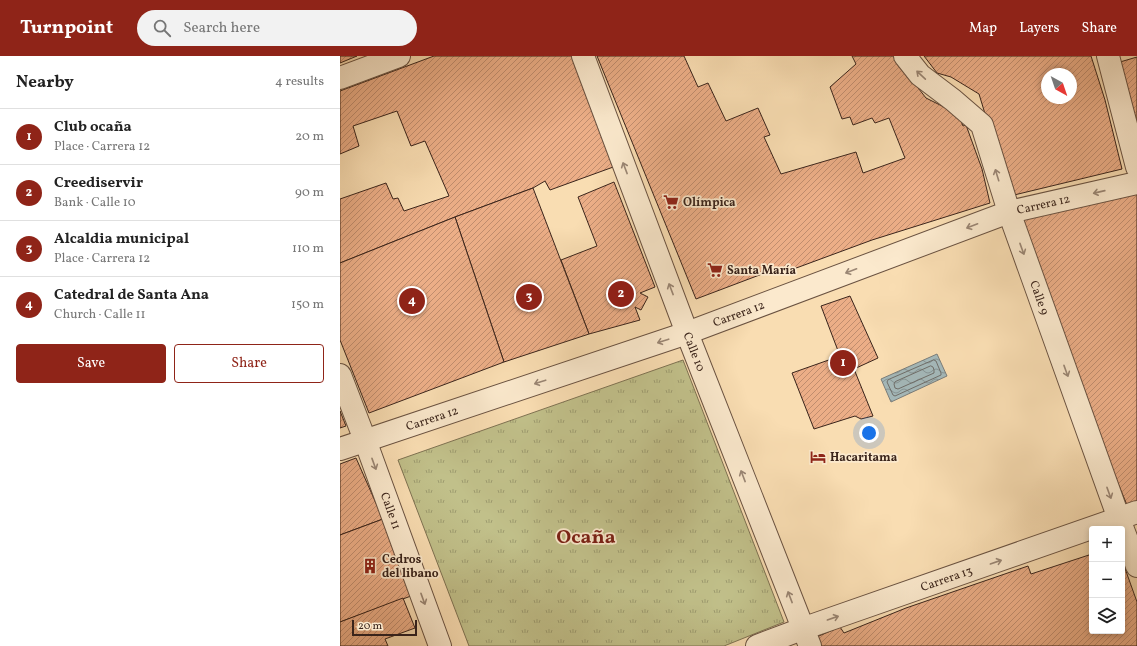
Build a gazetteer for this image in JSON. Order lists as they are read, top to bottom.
{
  "streets": {
    "street": [
      "Carrera 12",
      "Calle 9",
      "Calle 10",
      "Calle 11",
      "Carrera 13"
    ]
  },
  "crossings": [
    ["Carrera 12", "Calle 9"],
    ["Carrera 12", "Calle 10"],
    ["Carrera 12", "Calle 11"],
    ["Calle 9", "Carrera 13"],
    ["Calle 10", "Carrera 13"]
  ],
  "one_way": [
    "Carrera 12",
    "Calle 10",
    "Calle 11",
    "Carrera 13"
  ],
  "districts": ["Ocaña"],
  "places": {
    "supermarket": ["Olímpica", "Santa María"],
    "hotel": ["Hacaritama"],
    "building": ["Cedros del libano"]
  },
  "scale_bar": "20 m",
  "north": "bottom right",
  "page": {
    "header": "Turnpoint",
    "search": "Search here",
    "nav": ["Map", "Layers", "Share"],
    "heading": ["Nearby", "4 results"],
    "list": [
      {
        "mark": "1",
        "name": "Club ocaña",
        "note": "Place · Carrera 12",
        "value": "20 m"
      },
      {
        "mark": "2",
        "name": "Creediservir",
        "note": "Bank · Calle 10",
        "value": "90 m"
      },
      {
        "mark": "3",
        "name": "Alcaldia municipal",
        "note": "Place · Carrera 12",
        "value": "110 m"
      },
      {
        "mark": "4",
        "name": "Catedral de Santa Ana",
        "note": "Church · Calle 11",
        "value": "150 m"
      }
    ],
    "pins": [
      "2",
      "3",
      "4",
      "1"
    ],
    "buttons": ["Save", "Share"],
    "map_buttons": ["+", "−"],
    "scale": "20 m"
  }
}
